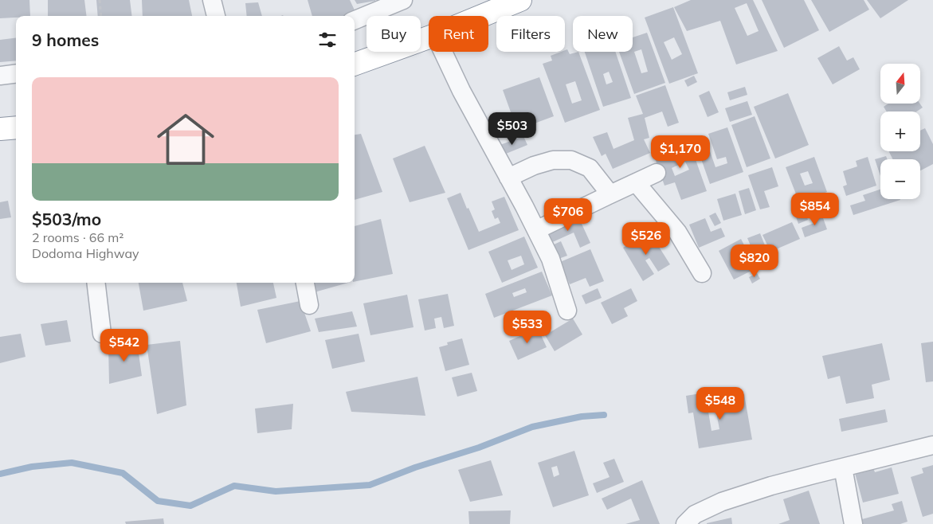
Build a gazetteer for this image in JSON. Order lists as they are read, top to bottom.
{
  "north": "top",
  "page": {
    "chip": [
      "Buy",
      "Rent",
      "Filters",
      "New"
    ],
    "heading": "9 homes",
    "map_buttons": ["+", "−"],
    "list": [
      {
        "name": "$503/mo",
        "note": "2 rooms · 66 m² · Dodoma Highway"
      }
    ],
    "price": [
      "$503",
      "$1,170",
      "$854",
      "$706",
      "$526",
      "$820",
      "$533",
      "$542",
      "$548"
    ]
  }
}
